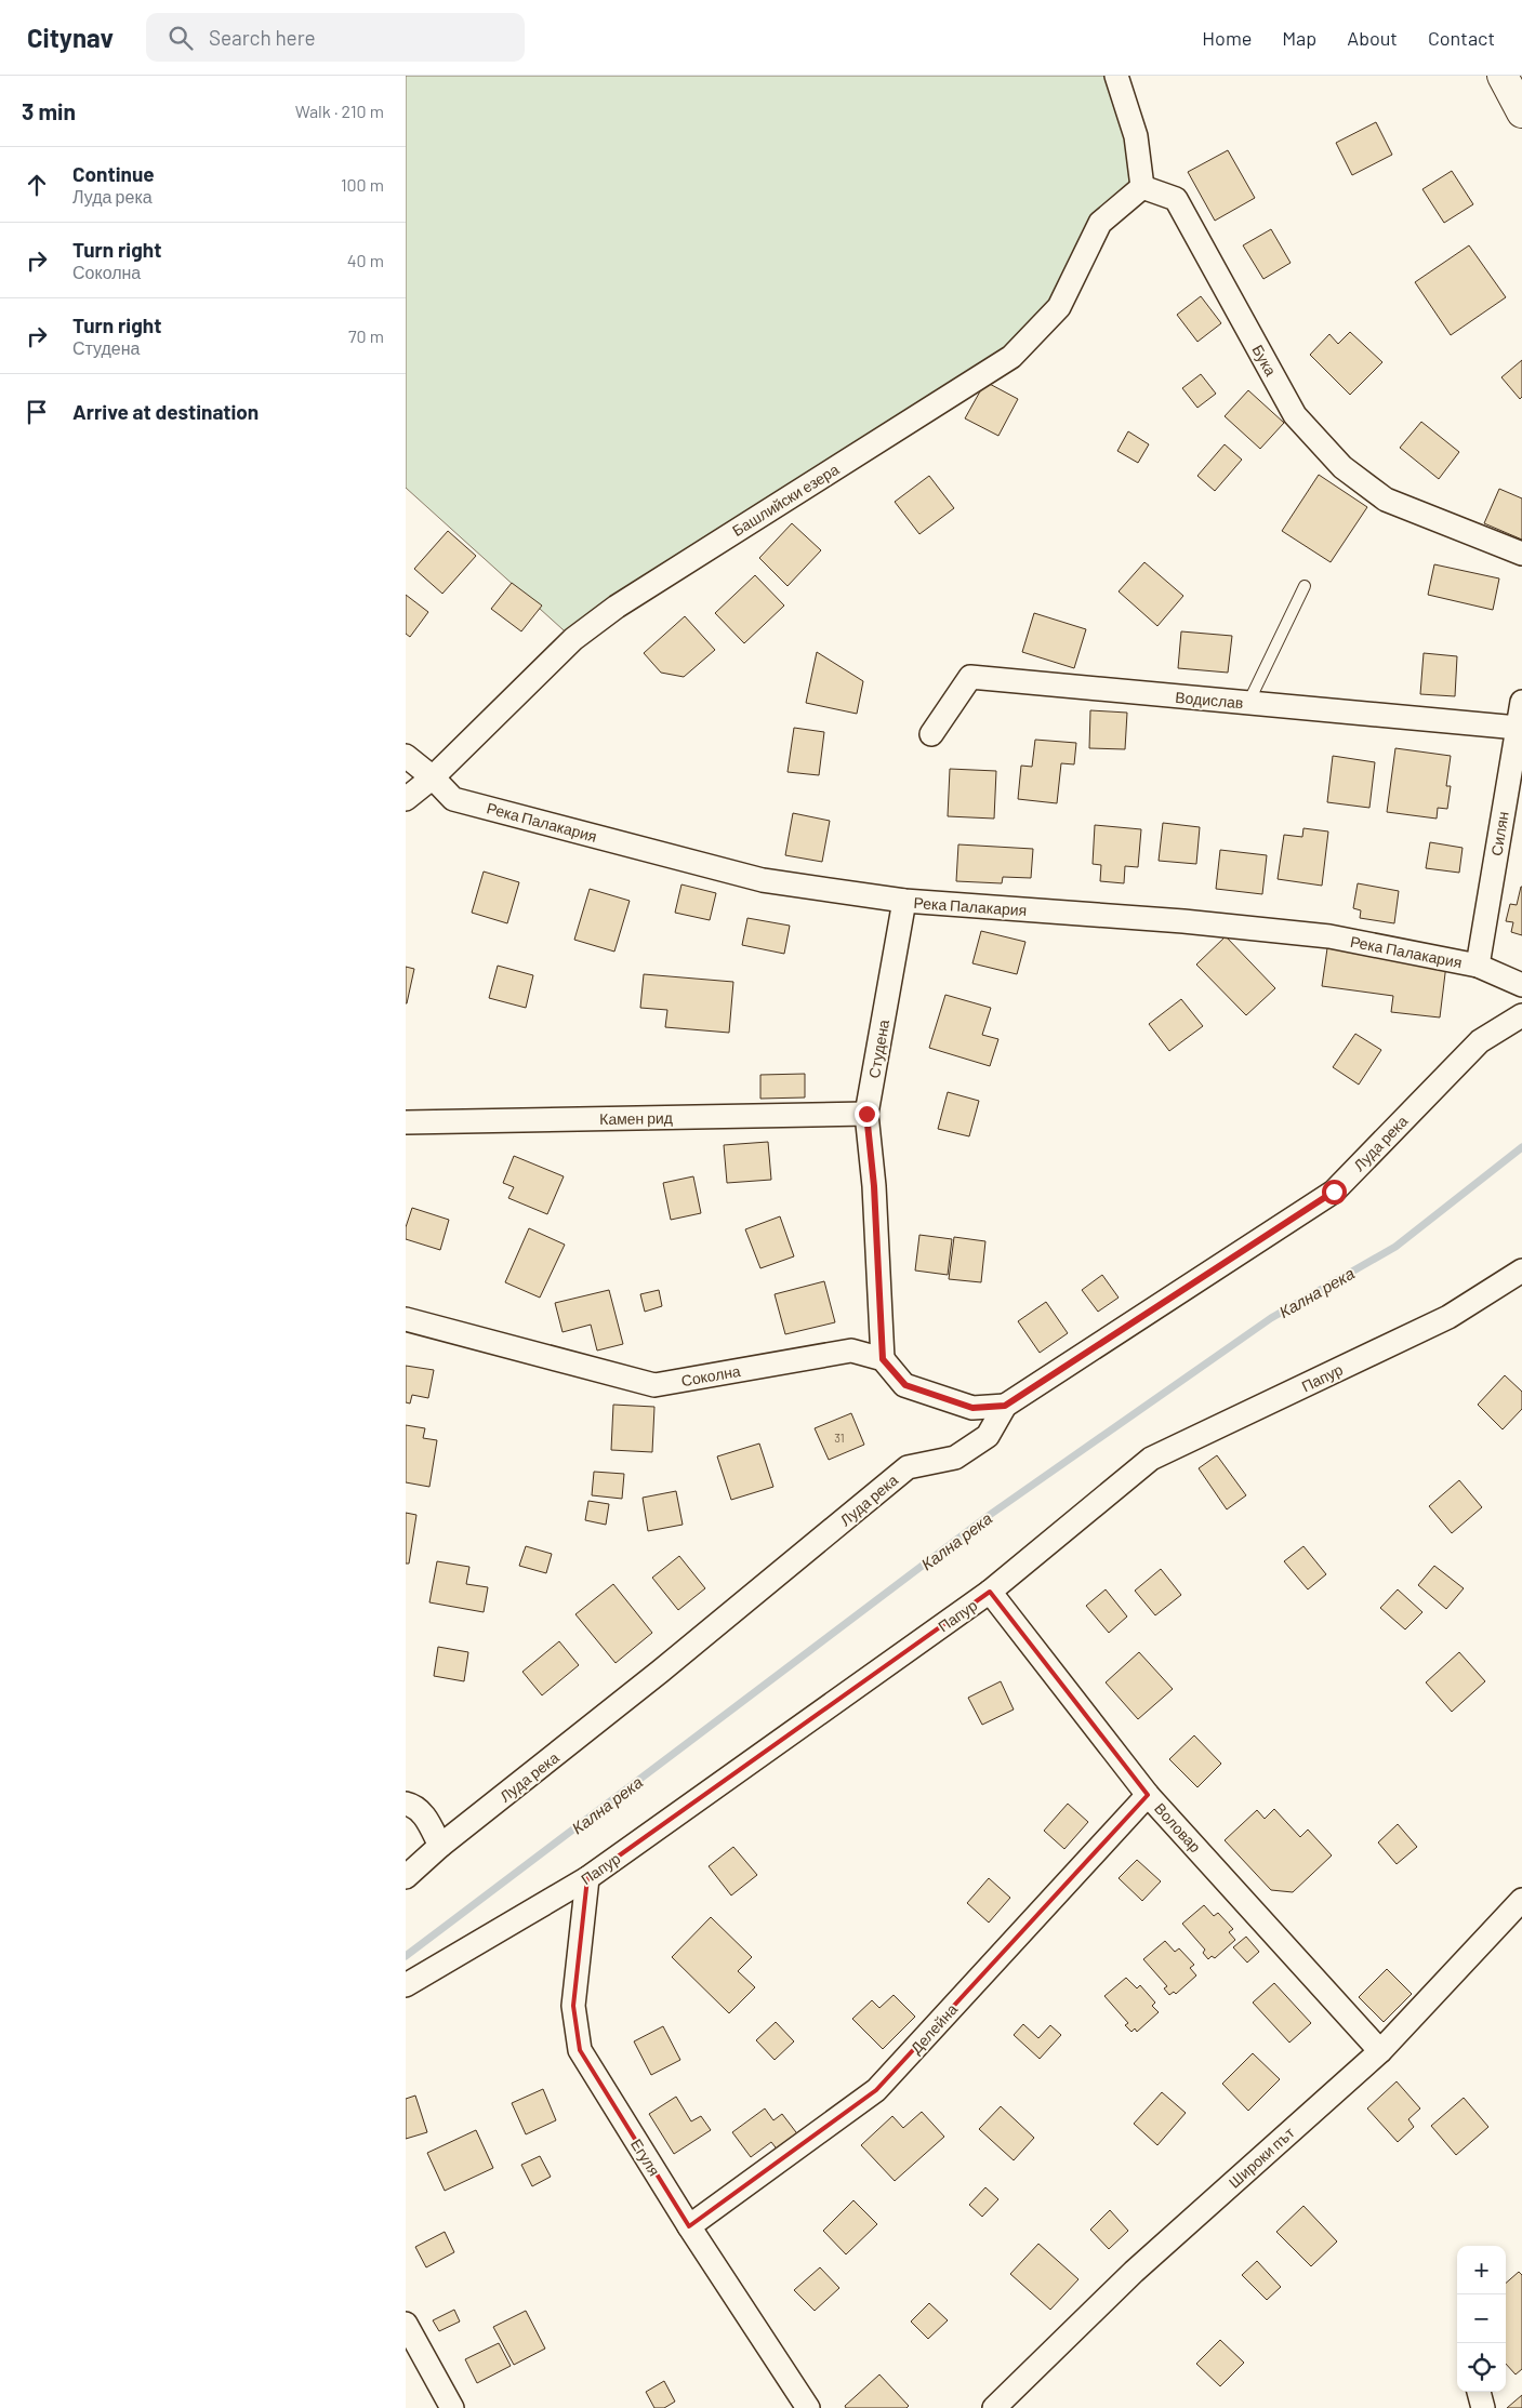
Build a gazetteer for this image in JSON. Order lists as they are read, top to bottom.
{
  "streets": {
    "street": [
      "Бука",
      "Башлийски езера",
      "Водислав",
      "Река Палакария",
      "Силян",
      "Студена",
      "Камен рид",
      "Луда река",
      "Соколна",
      "Папур",
      "Воловар",
      "Делейна",
      "Егуля",
      "Широки път"
    ]
  },
  "crossings": [
    ["Бука", "Башлийски езера"],
    ["Башлийски езера", "Река Палакария"],
    ["Водислав", "Силян"],
    ["Река Палакария", "Силян"],
    ["Река Палакария", "Студена"],
    ["Студена", "Камен рид"],
    ["Студена", "Соколна"],
    ["Папур", "Воловар"],
    ["Папур", "Егуля"],
    ["Воловар", "Делейна"],
    ["Воловар", "Широки път"],
    ["Делейна", "Егуля"]
  ],
  "water": ["Кална река"],
  "house_numbers": ["31"],
  "page": {
    "header": "Citynav",
    "search": "Search here",
    "nav": [
      "Home",
      "Map",
      "About",
      "Contact"
    ],
    "heading": ["3 min", "Walk · 210 m"],
    "list": [
      ["Continue", "Луда река", "100 m"],
      ["Turn right", "Соколна", "40 m"],
      ["Turn right", "Студена", "70 m"],
      "Arrive at destination"
    ],
    "map_buttons": ["+", "−"]
  }
}
